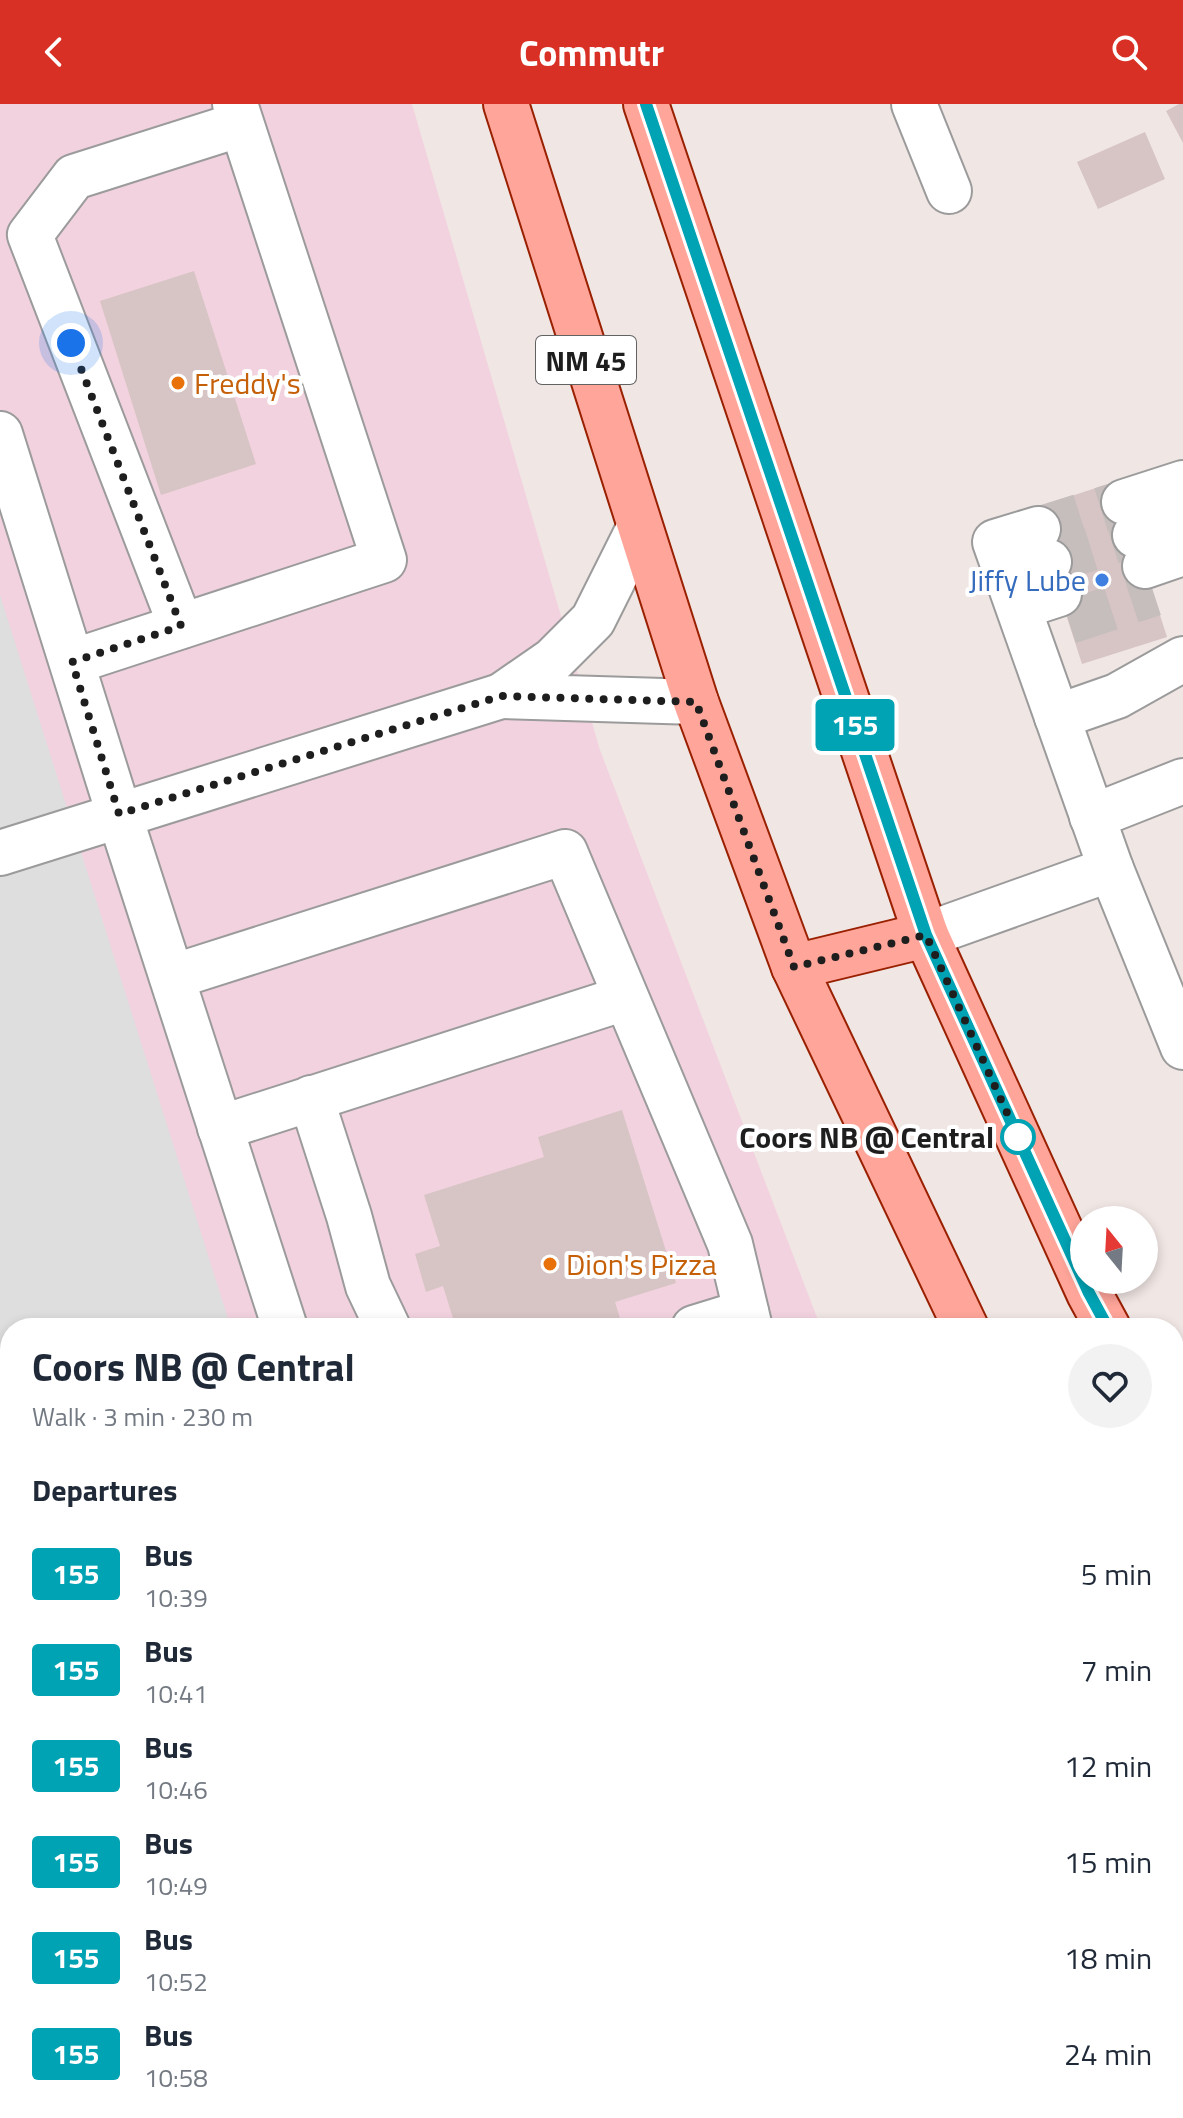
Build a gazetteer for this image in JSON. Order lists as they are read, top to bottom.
{
  "streets": {
    "main road": ["NM 45"]
  },
  "places": [
    "Freddy's",
    "Jiffy Lube",
    "Coors NB @ Central",
    "Dion's Pizza"
  ],
  "lines": ["bus line 155"],
  "north": "top",
  "page": {
    "header": "Commutr",
    "on_map": "155",
    "heading": [
      ["Coors NB @ Central", "Walk · 3 min · 230 m"],
      "Departures"
    ],
    "list": [
      {
        "mark": "155",
        "name": "Bus",
        "note": "10:39",
        "value": "5 min"
      },
      {
        "mark": "155",
        "name": "Bus",
        "note": "10:41",
        "value": "7 min"
      },
      {
        "mark": "155",
        "name": "Bus",
        "note": "10:46",
        "value": "12 min"
      },
      {
        "mark": "155",
        "name": "Bus",
        "note": "10:49",
        "value": "15 min"
      },
      {
        "mark": "155",
        "name": "Bus",
        "note": "10:52",
        "value": "18 min"
      },
      {
        "mark": "155",
        "name": "Bus",
        "note": "10:58",
        "value": "24 min"
      }
    ]
  }
}
